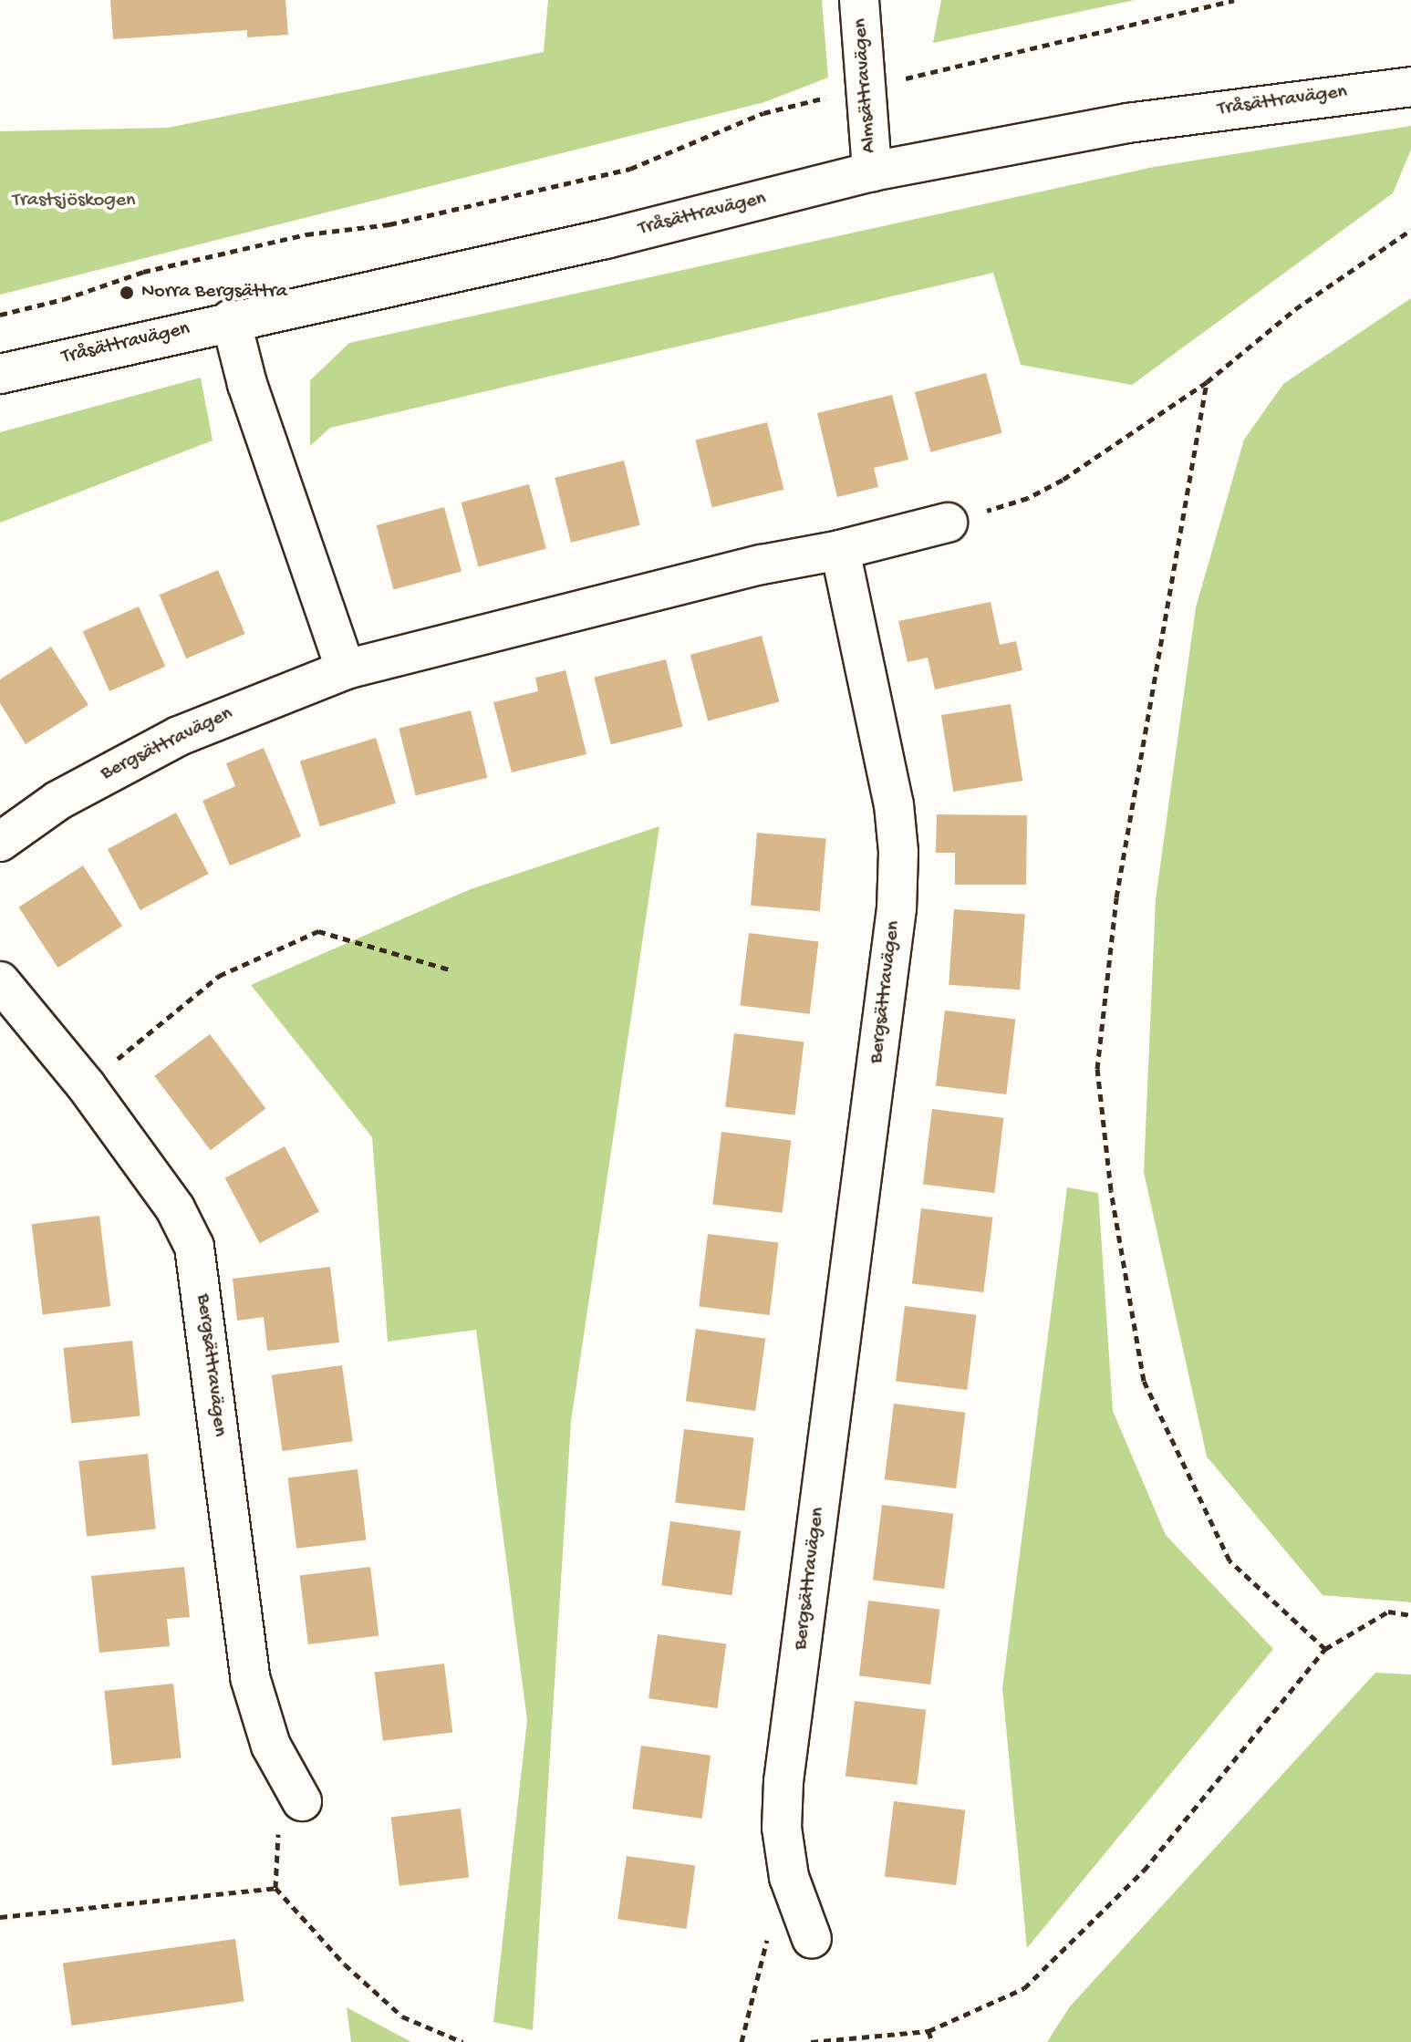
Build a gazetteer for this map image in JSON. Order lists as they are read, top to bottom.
{
  "streets": {
    "street": ["Almsättravägen", "Tråsättravägen", "Bergsättravägen"]
  },
  "crossings": [
    ["Almsättravägen", "Tråsättravägen"]
  ],
  "parks": ["Trastsjöskogen"],
  "places": ["Norra Bergsättra"]
}
